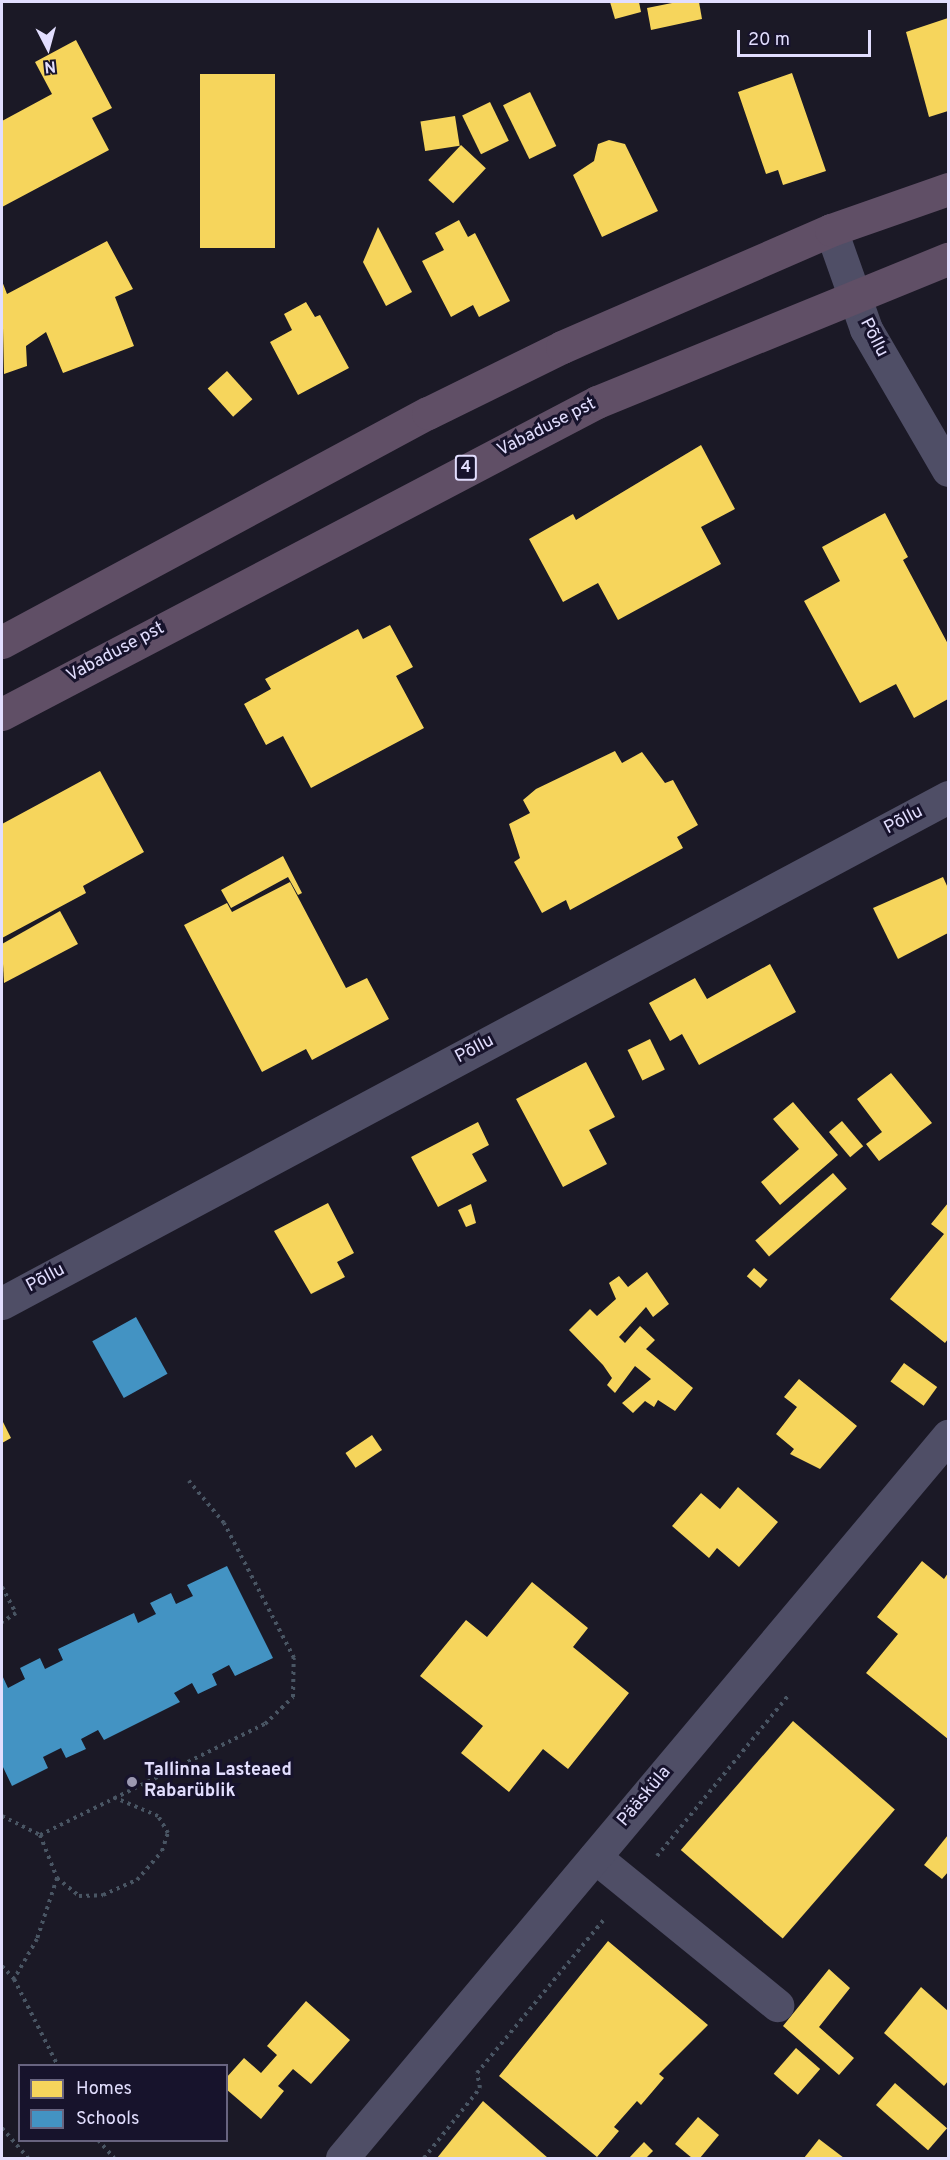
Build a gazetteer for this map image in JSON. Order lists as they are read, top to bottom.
{
  "streets": {
    "highway": ["Vabaduse pst", "4"],
    "street": ["Põllu", "Pääsküla"]
  },
  "crossings": [
    ["Põllu", "Vabaduse pst"]
  ],
  "places": ["Tallinna Lasteaed Rabarüblik"],
  "legend": ["Homes", "Schools"],
  "scale_bar": "20 m",
  "north": "bottom"
}
